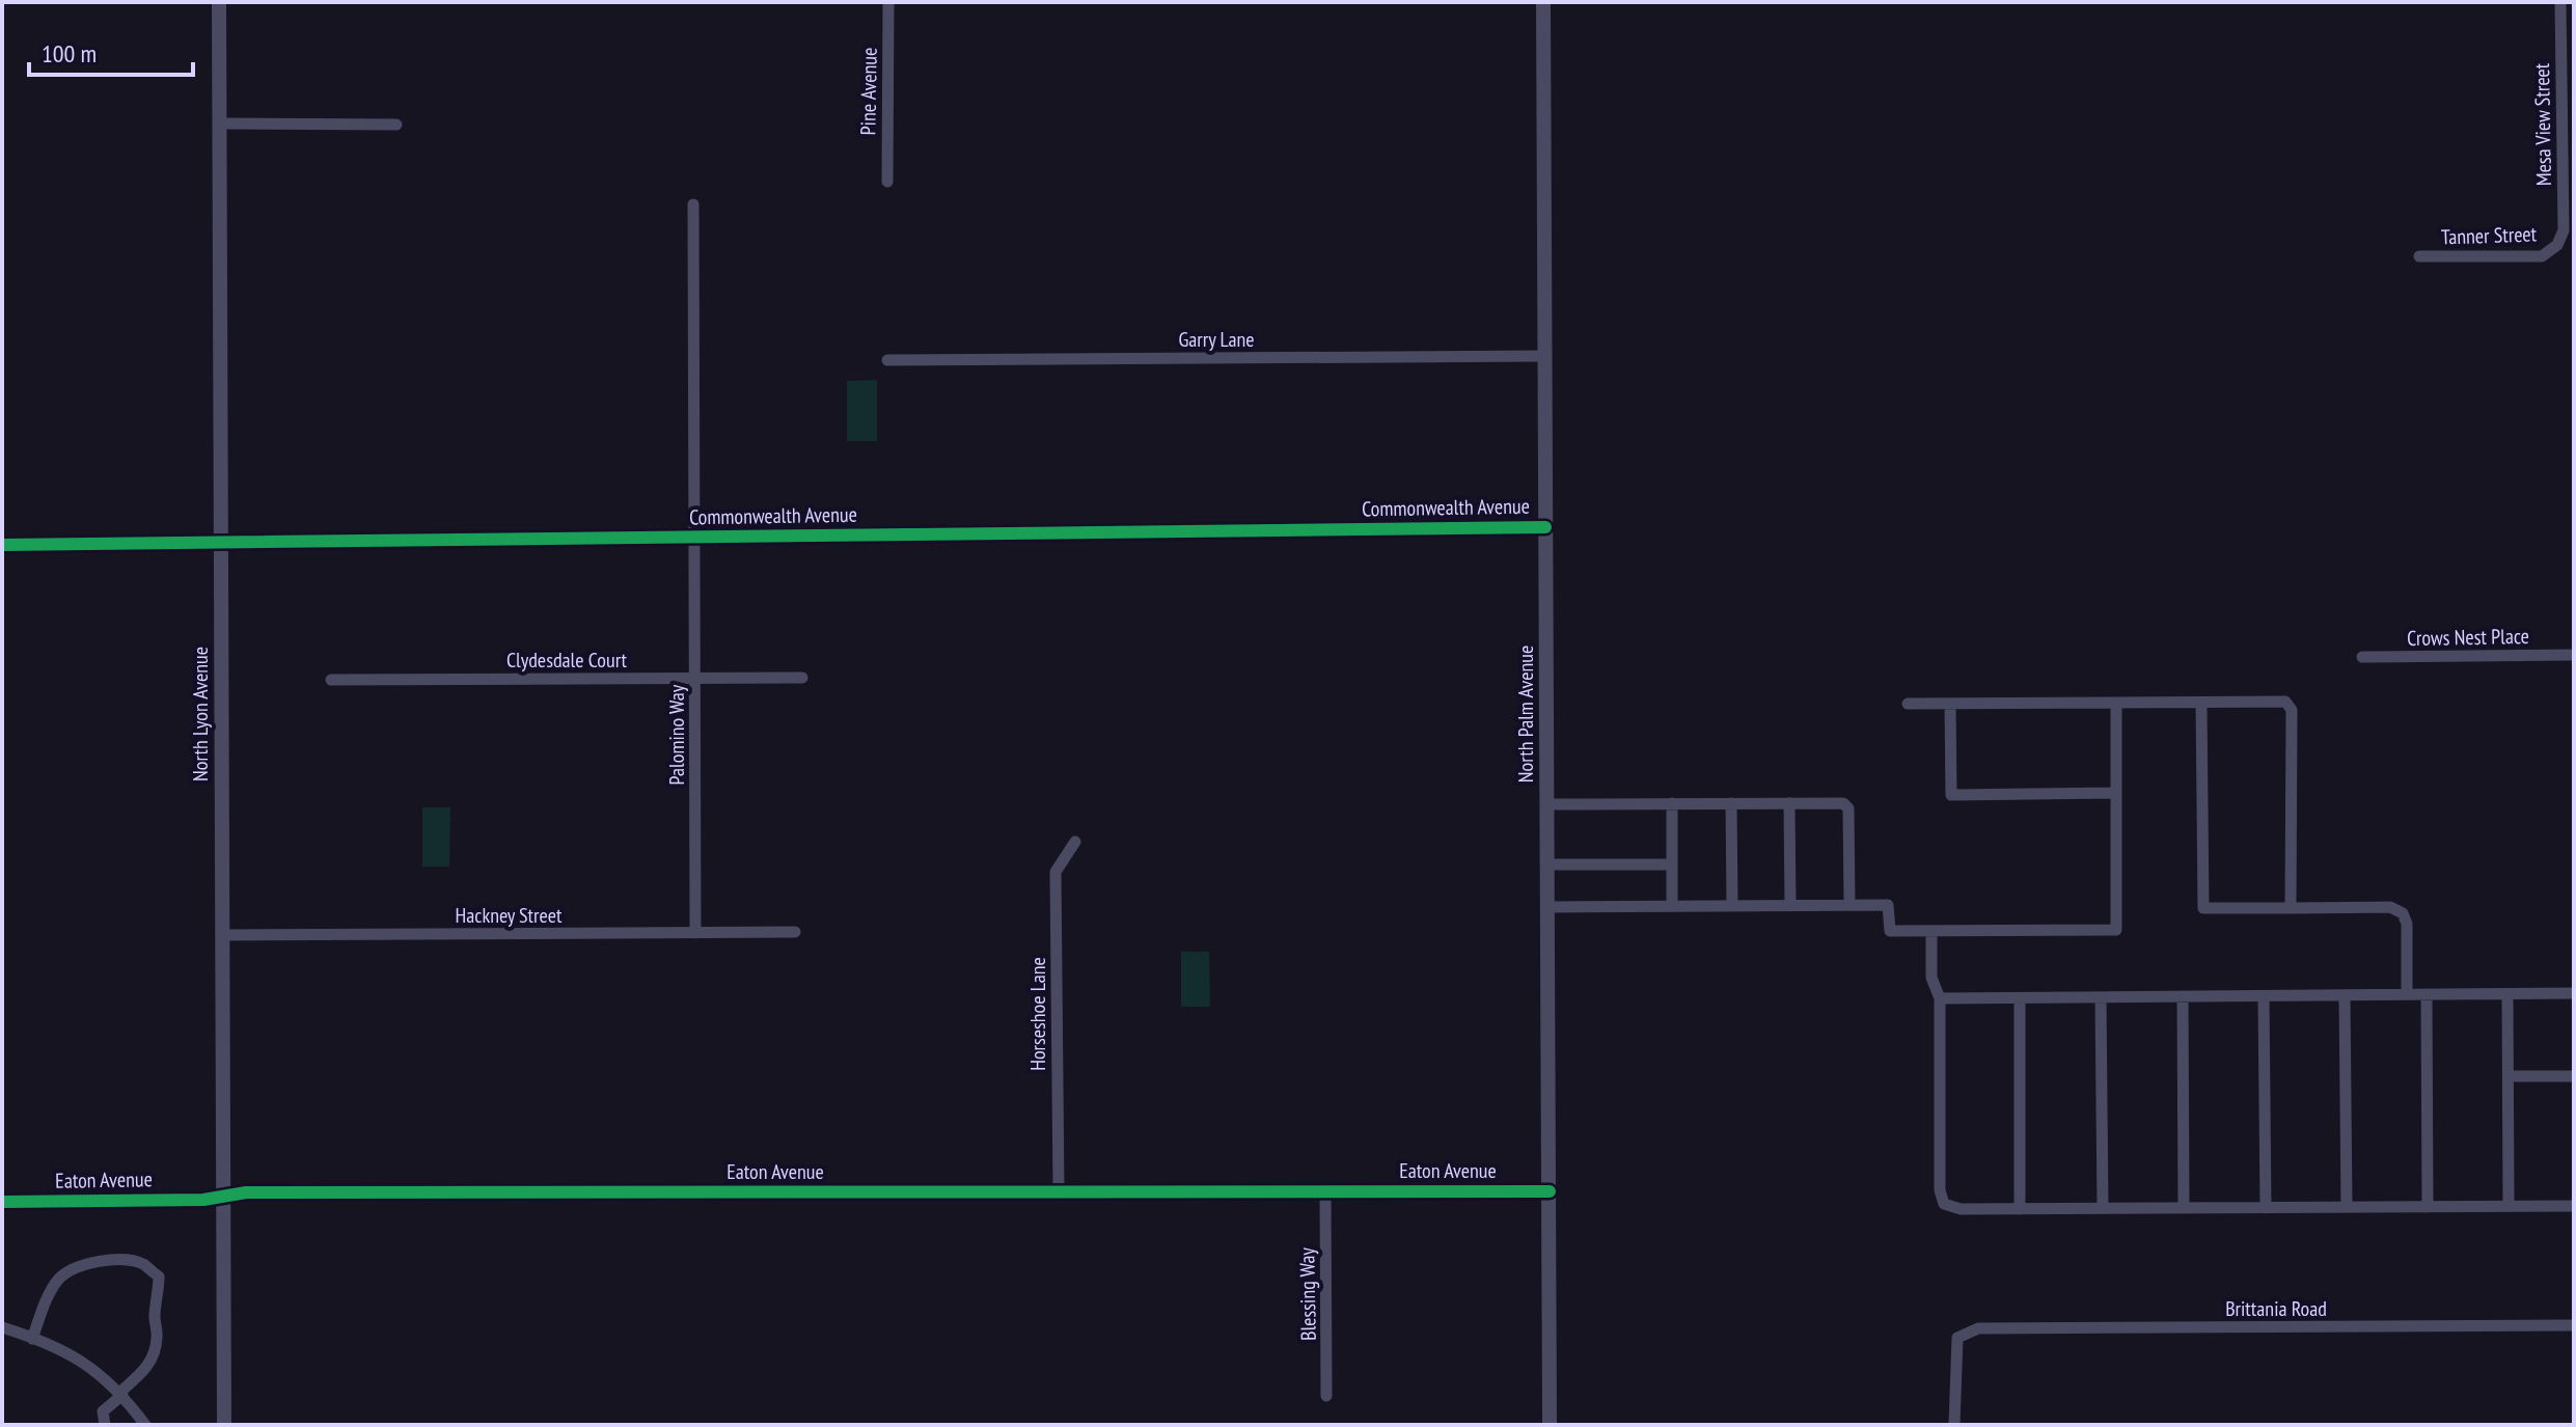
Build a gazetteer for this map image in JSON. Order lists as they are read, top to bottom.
{
  "streets": {
    "street": [
      "Pine Avenue",
      "Mesa View Street",
      "Tanner Street",
      "Garry Lane",
      "Commonwealth Avenue",
      "Crows Nest Place",
      "Clydesdale Court",
      "North Lyon Avenue",
      "North Palm Avenue",
      "Palomino Way",
      "Hackney Street",
      "Horseshoe Lane",
      "Eaton Avenue",
      "Blessing Way",
      "Brittania Road"
    ]
  },
  "crossings": [
    ["Mesa View Street", "Tanner Street"],
    ["Garry Lane", "North Palm Avenue"],
    ["Commonwealth Avenue", "North Lyon Avenue"],
    ["Commonwealth Avenue", "North Palm Avenue"],
    ["Commonwealth Avenue", "Palomino Way"],
    ["Clydesdale Court", "Palomino Way"],
    ["North Lyon Avenue", "Hackney Street"],
    ["North Lyon Avenue", "Eaton Avenue"],
    ["North Palm Avenue", "Eaton Avenue"],
    ["Palomino Way", "Hackney Street"],
    ["Horseshoe Lane", "Eaton Avenue"],
    ["Eaton Avenue", "Blessing Way"]
  ],
  "scale_bar": "100 m"
}
